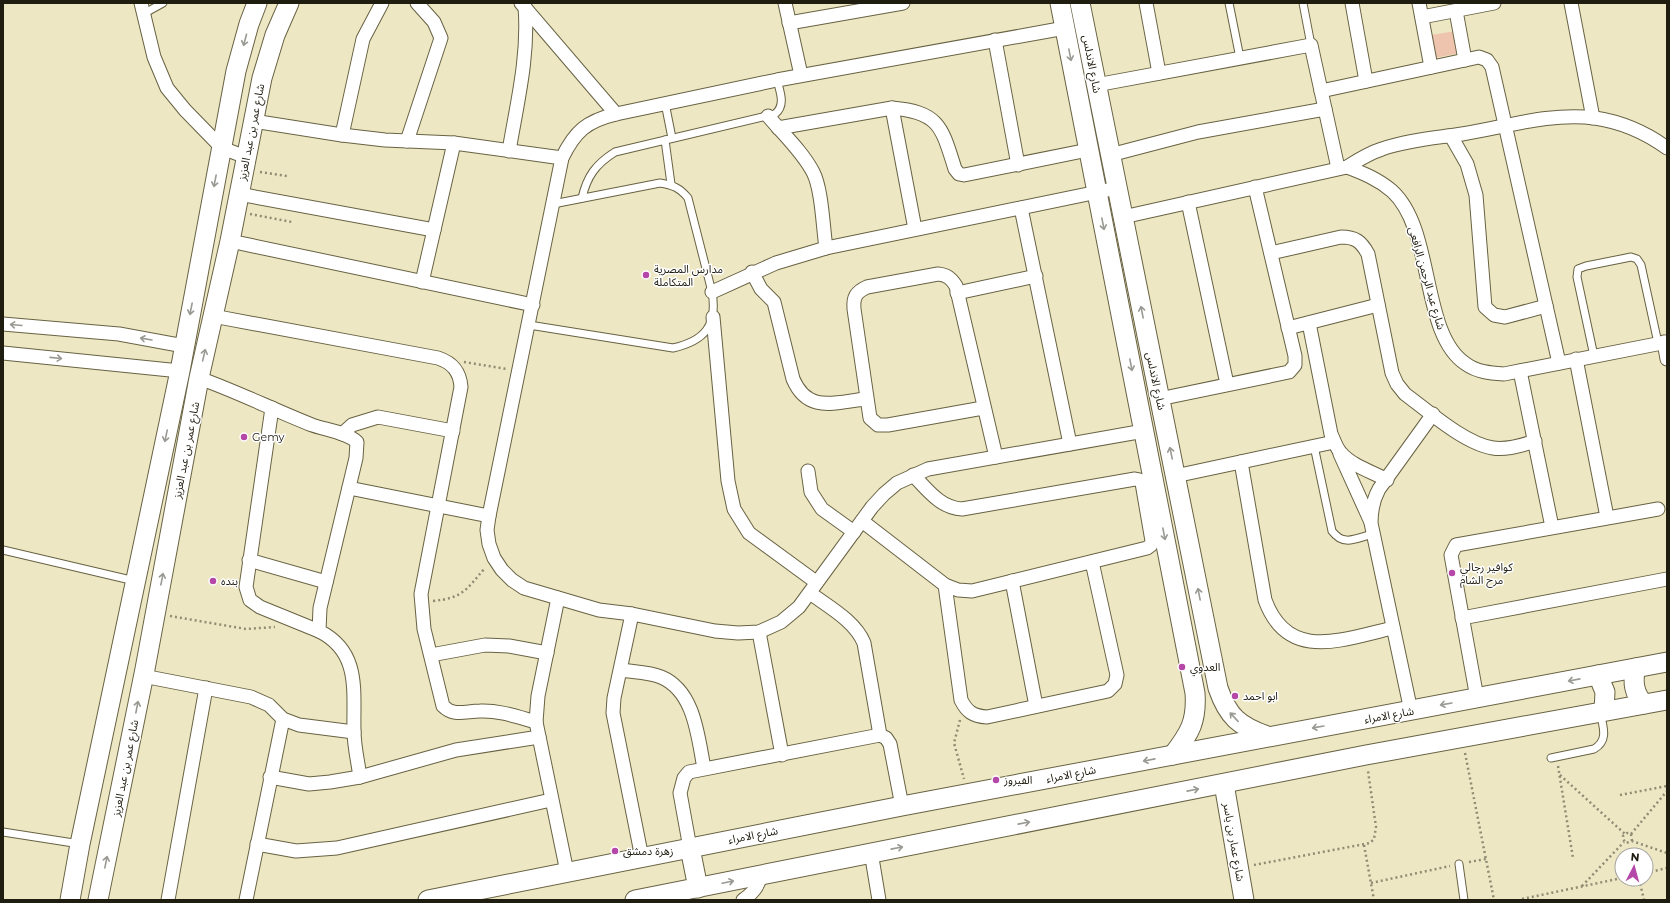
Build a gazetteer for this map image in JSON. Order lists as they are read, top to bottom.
{
  "streets": {
    "street": [
      "شارع الاندلس",
      "شارع عمر بن عبد العزيز",
      "شارع عبد الرحمن الرافعى",
      "شارع الامراء",
      "شارع عمار بن ياسر"
    ]
  },
  "crossings": [
    ["شارع الاندلس", "شارع الامراء"]
  ],
  "places": [
    "مدارس المصرية المتكاملة",
    "Gemy",
    "كوافير رجالي مرح الشام",
    "بنده",
    "العدوي",
    "ابو احمد",
    "الفيروز",
    "زهرة دمشق"
  ],
  "north": "top"
}
